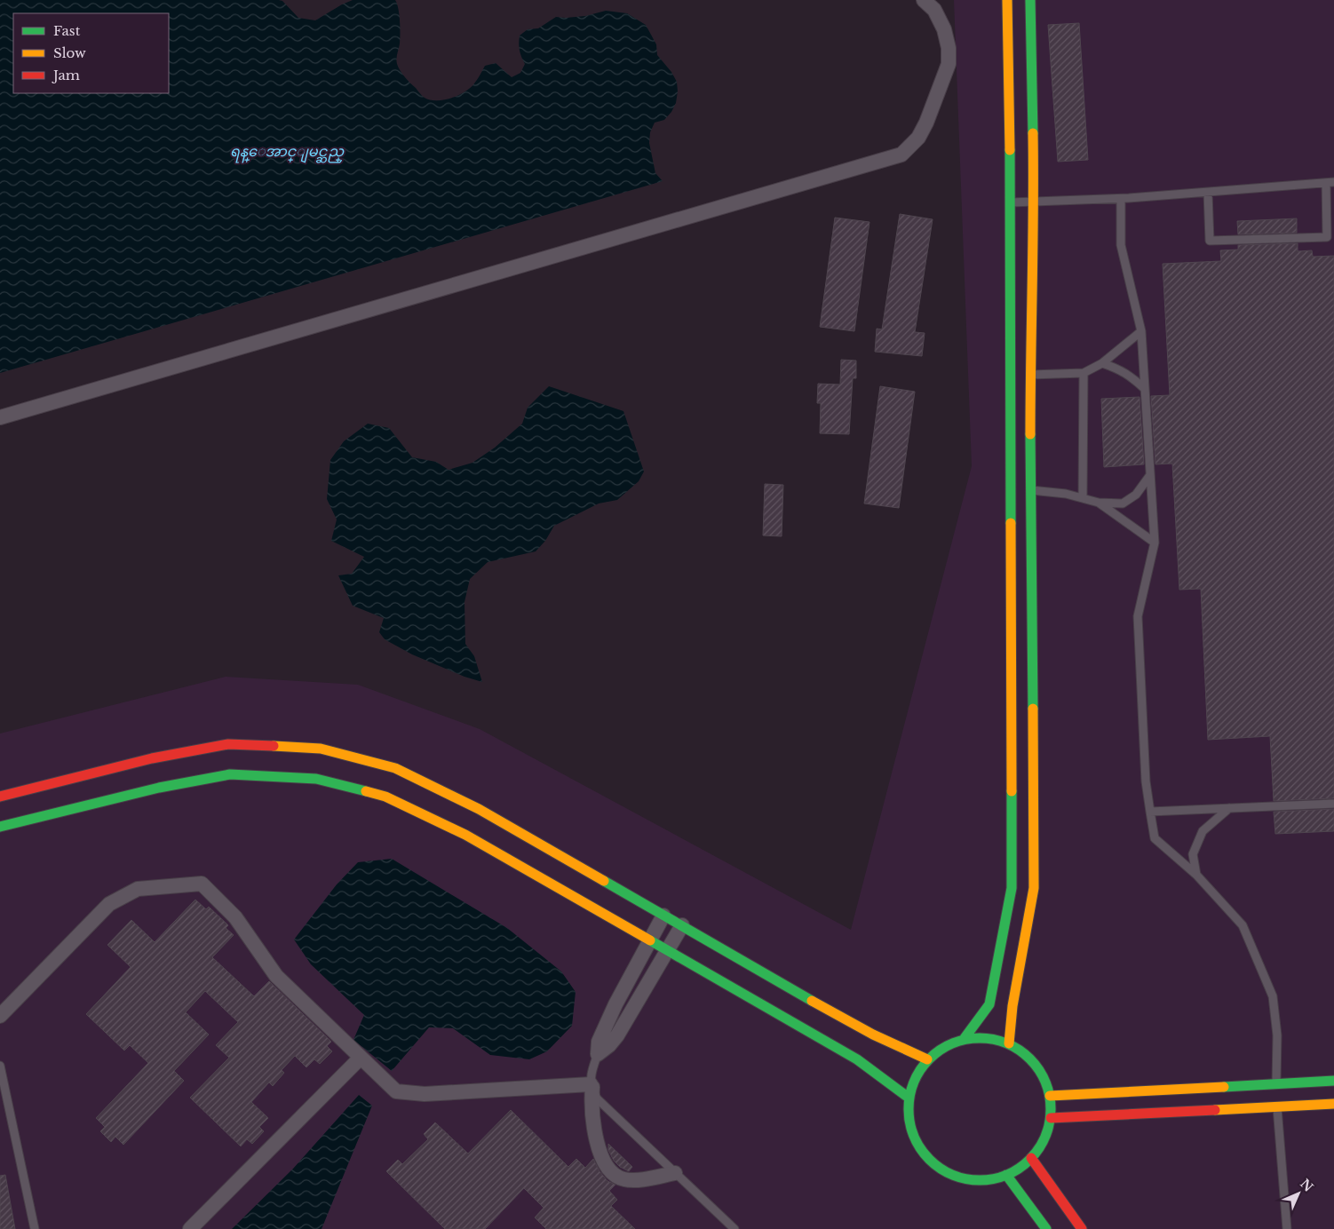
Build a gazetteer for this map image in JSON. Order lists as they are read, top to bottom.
{
  "water": ["ရန္ေအာင္ျမင္ဆည္"],
  "legend": ["Fast", "Slow", "Jam"],
  "north": "top right"
}
